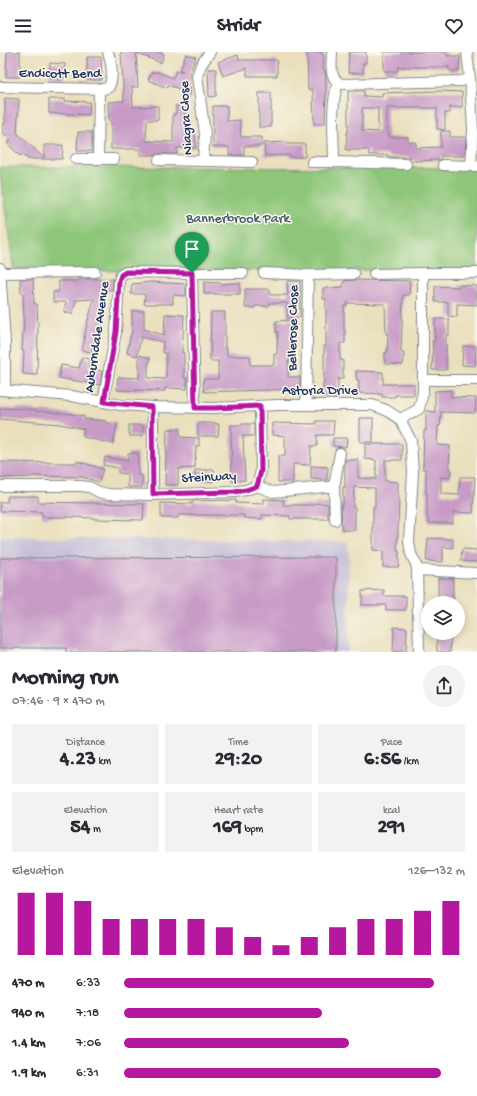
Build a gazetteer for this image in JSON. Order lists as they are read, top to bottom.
{
  "streets": {
    "street": [
      "Endicott Bend",
      "Niagra Close",
      "Bellerose Close",
      "Auburndale Avenue",
      "Astoria Drive",
      "Steinway"
    ]
  },
  "crossings": [
    ["Bellerose Close", "Astoria Drive"],
    ["Auburndale Avenue", "Astoria Drive"],
    ["Astoria Drive", "Steinway"]
  ],
  "parks": ["Bannerbrook Park"],
  "page": {
    "header": "Stridr",
    "heading": ["Morning run", "07:46 · 9 × 470 m"],
    "stats": [
      ["Distance", "4.23 km"],
      ["Time", "29:20"],
      ["Pace", "6:56 /km"],
      ["Elevation", "54 m"],
      ["Heart rate", "169 bpm"],
      ["kcal", "291"]
    ],
    "chart": ["Elevation", "126–132 m"],
    "list": [
      {
        "name": "470 m",
        "note": "6:33"
      },
      {
        "name": "940 m",
        "note": "7:18"
      },
      {
        "name": "1.4 km",
        "note": "7:06"
      },
      {
        "name": "1.9 km",
        "note": "6:31"
      }
    ]
  }
}
